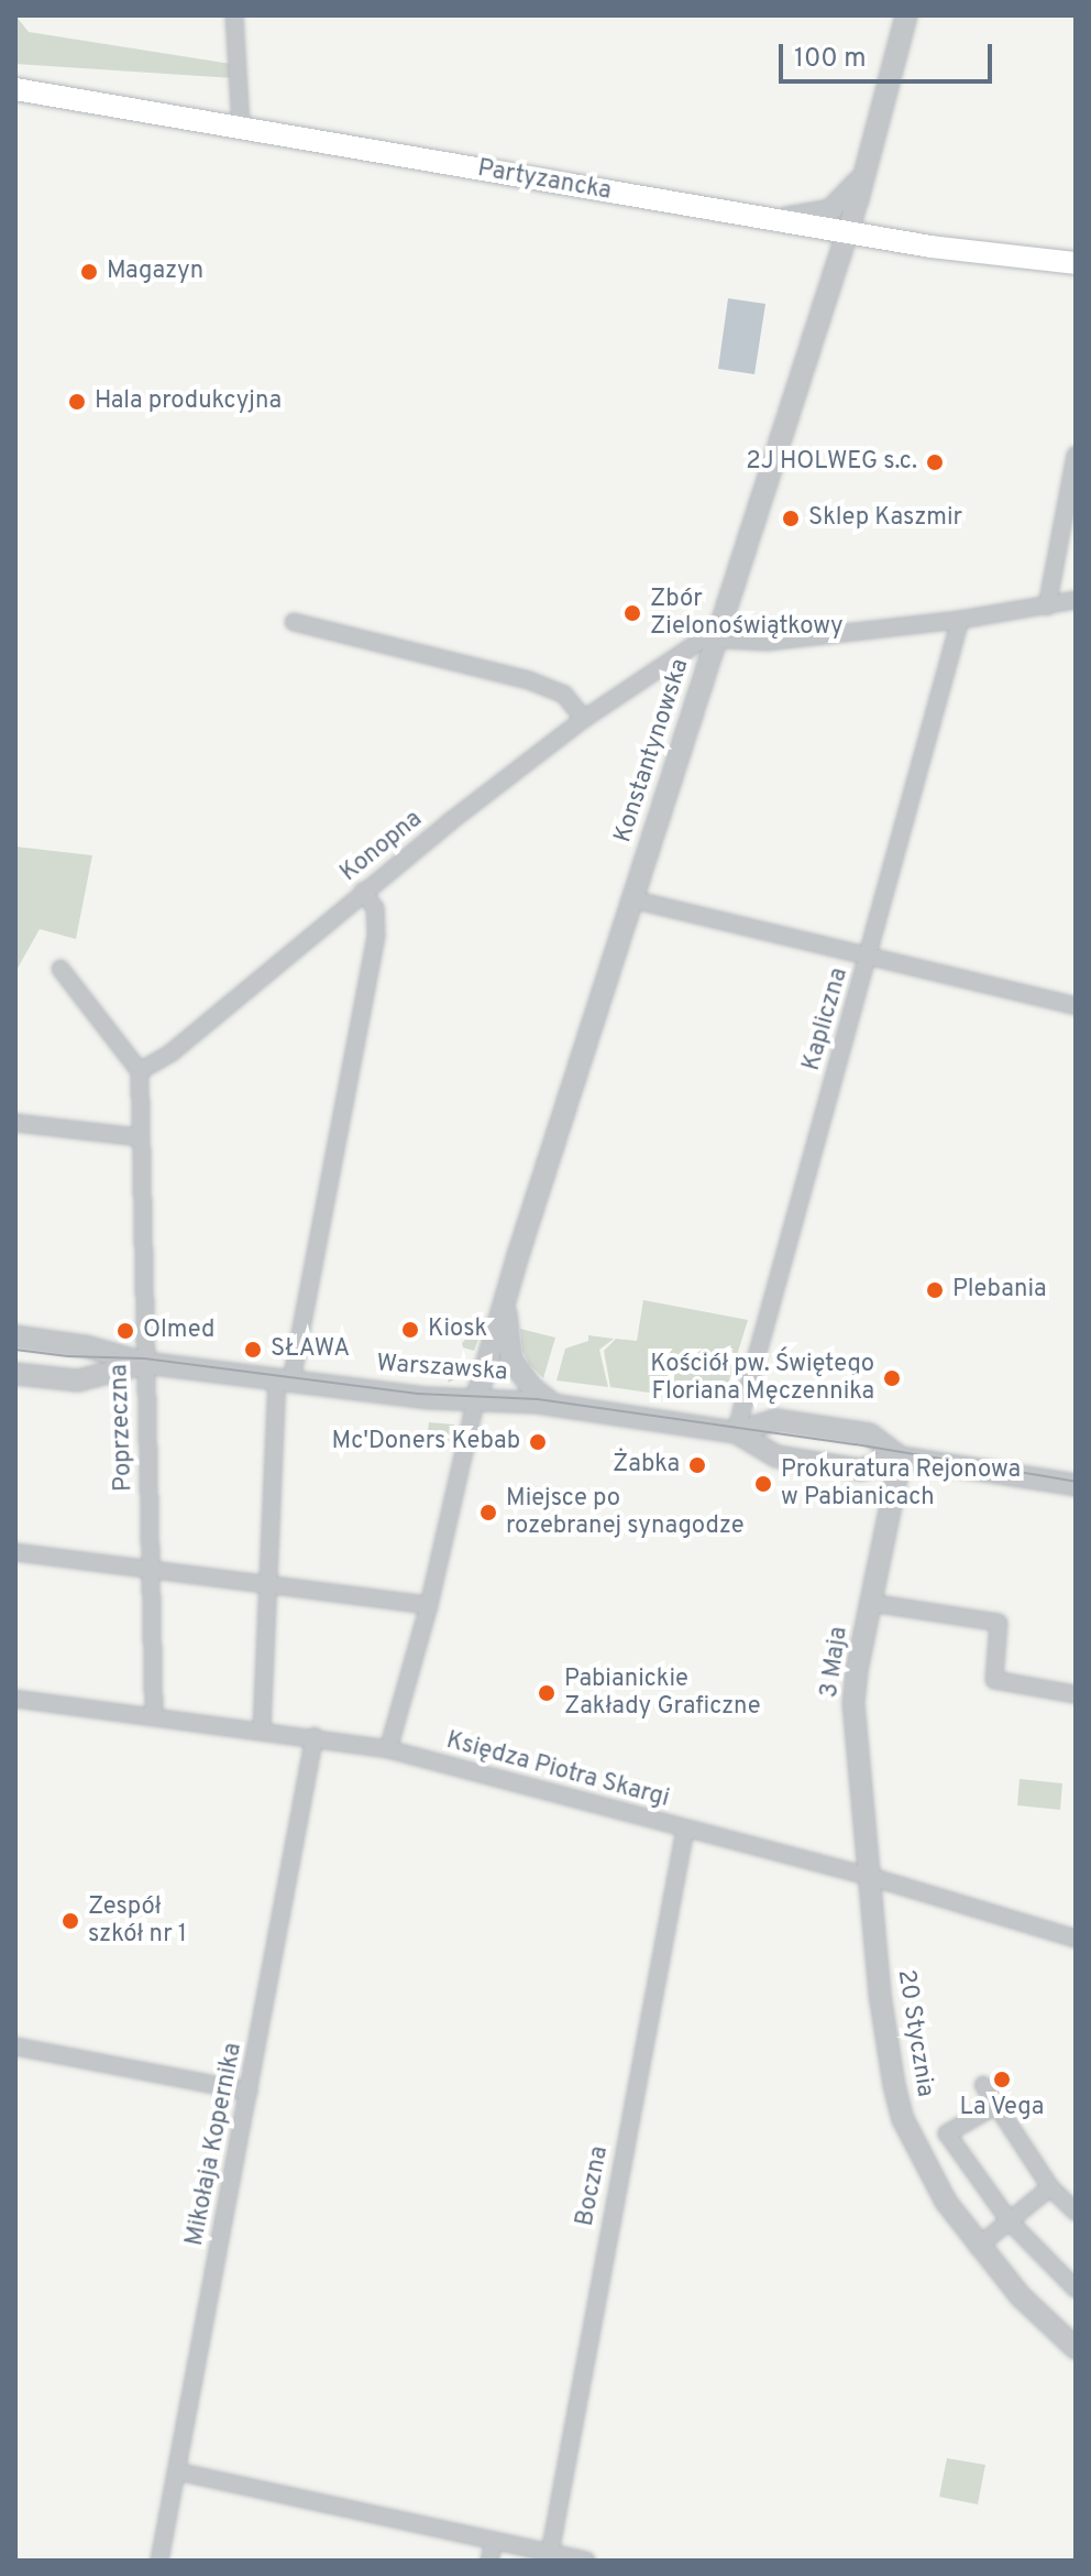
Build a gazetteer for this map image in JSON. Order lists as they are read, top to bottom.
{
  "streets": {
    "main road": ["Partyzancka"],
    "street": [
      "Konstantynowska",
      "Konopna",
      "Kapliczna",
      "Warszawska",
      "Poprzeczna",
      "3 Maja",
      "Księdza Piotra Skargi",
      "20 Stycznia",
      "Mikołaja Kopernika",
      "Boczna"
    ]
  },
  "crossings": [
    ["Partyzancka", "Konstantynowska"],
    ["Konstantynowska", "Konopna"],
    ["Konstantynowska", "Warszawska"],
    ["Kapliczna", "Warszawska"],
    ["Warszawska", "Poprzeczna"],
    ["Warszawska", "3 Maja"],
    ["Poprzeczna", "Księdza Piotra Skargi"],
    ["3 Maja", "Księdza Piotra Skargi"],
    ["3 Maja", "20 Stycznia"],
    ["Księdza Piotra Skargi", "20 Stycznia"],
    ["Księdza Piotra Skargi", "Mikołaja Kopernika"],
    ["Księdza Piotra Skargi", "Boczna"]
  ],
  "places": [
    "Magazyn",
    "Hala produkcyjna",
    "2J HOLWEG s.c.",
    "Sklep Kaszmir",
    "Zbór Zielonoświątkowy",
    "Plebania",
    "Kiosk",
    "Olmed",
    "SŁAWA",
    "Kościół pw. Świętego Floriana Męczennika",
    "Mc'Doners Kebab",
    "Żabka",
    "Prokuratura Rejonowa w Pabianicach",
    "Miejsce po rozebranej synagodze",
    "Pabianickie Zakłady Graficzne",
    "Zespół szkół nr 1",
    "La Vega"
  ],
  "scale_bar": "100 m"
}
